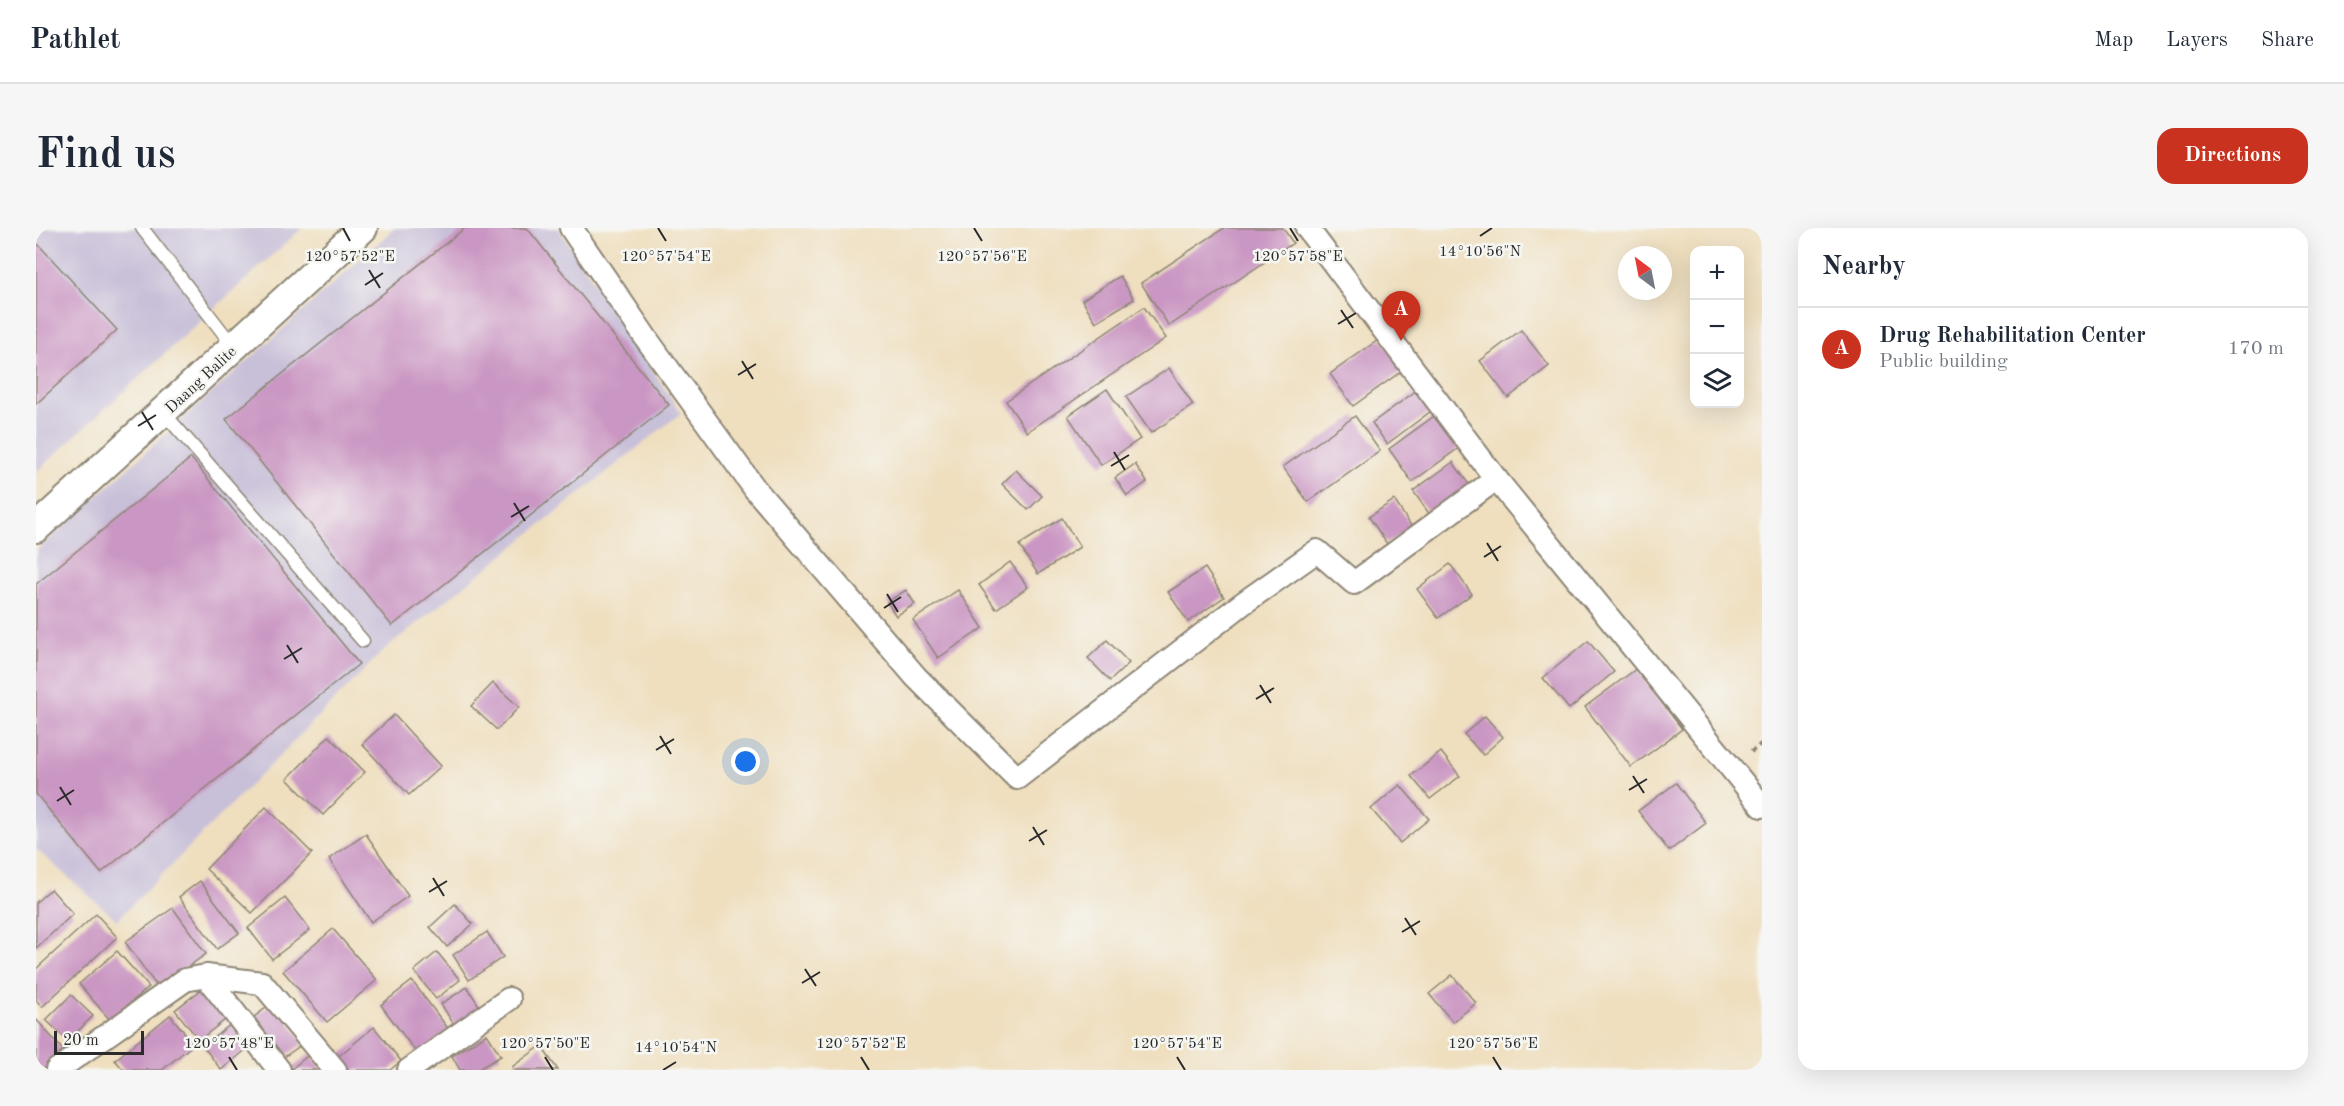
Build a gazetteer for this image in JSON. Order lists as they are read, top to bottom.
{
  "streets": {
    "street": ["Daang Balite"]
  },
  "scale_bar": "20 m",
  "north": "top left",
  "page": {
    "header": "Pathlet",
    "nav": ["Map", "Layers", "Share"],
    "buttons": "Directions",
    "title": "Find us",
    "heading": "Nearby",
    "map_buttons": ["+", "−"],
    "pins": "A",
    "list": [
      {
        "mark": "A",
        "name": "Drug Rehabilitation Center",
        "note": "Public building",
        "value": "170 m"
      }
    ],
    "scale": "20 m"
  },
  "coordinates": [
    "14°10'56\"N",
    "120°57'52\"E",
    "120°57'54\"E",
    "120°57'56\"E",
    "120°57'58\"E",
    "120°57'48\"E",
    "120°57'50\"E",
    "14°10'54\"N"
  ]
}
